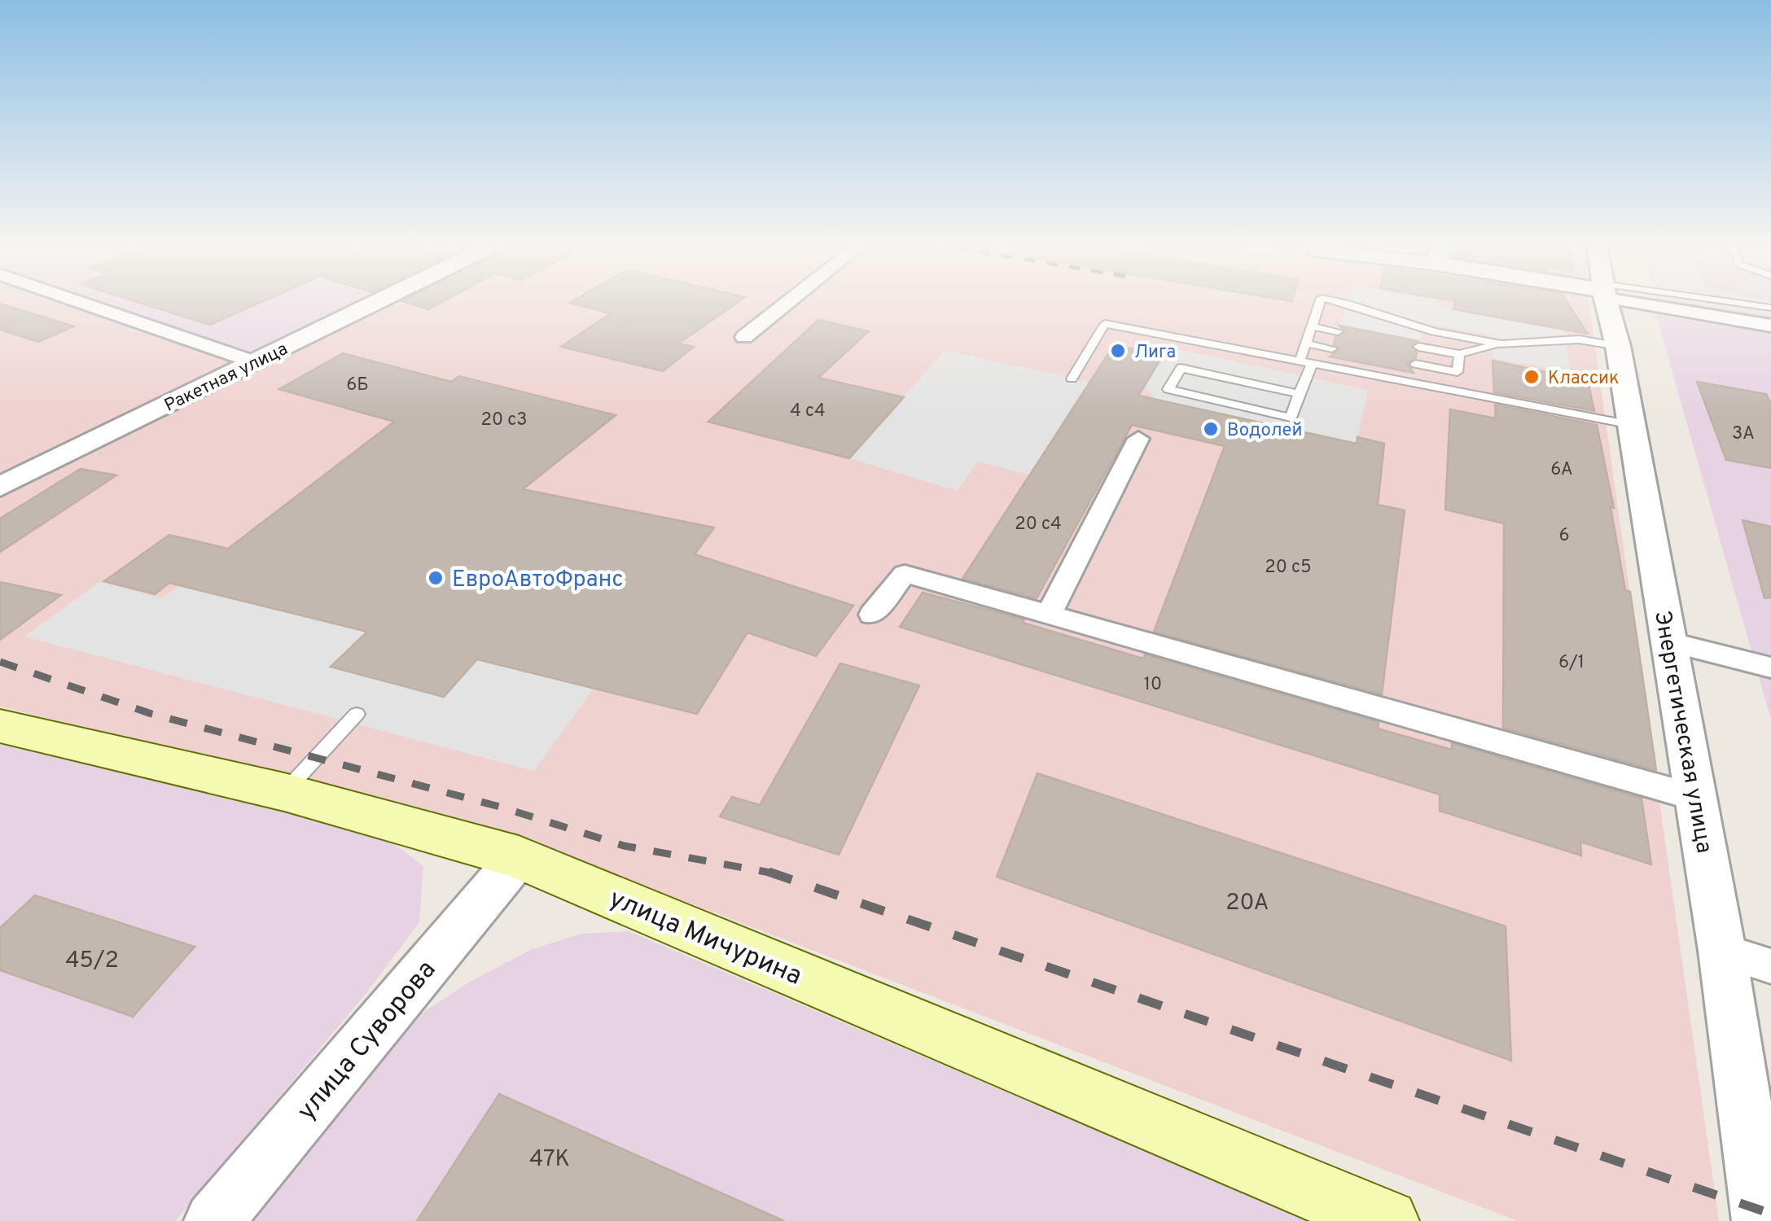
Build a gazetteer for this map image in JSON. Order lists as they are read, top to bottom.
{
  "streets": {
    "main road": ["улица Мичурина"],
    "street": ["Ракетная улица", "Энергетическая улица", "улица Суворова"]
  },
  "crossings": [
    ["улица Мичурина", "улица Суворова"]
  ],
  "places": [
    "Лига",
    "Классик",
    "Водолей",
    "ЕвроАвтоФранс"
  ],
  "house_numbers": [
    "6Б",
    "4 с4",
    "20 с3",
    "3А",
    "6А",
    "20 с4",
    "6",
    "20 с5",
    "6/1",
    "10",
    "20А",
    "45/2",
    "47К"
  ]
}
